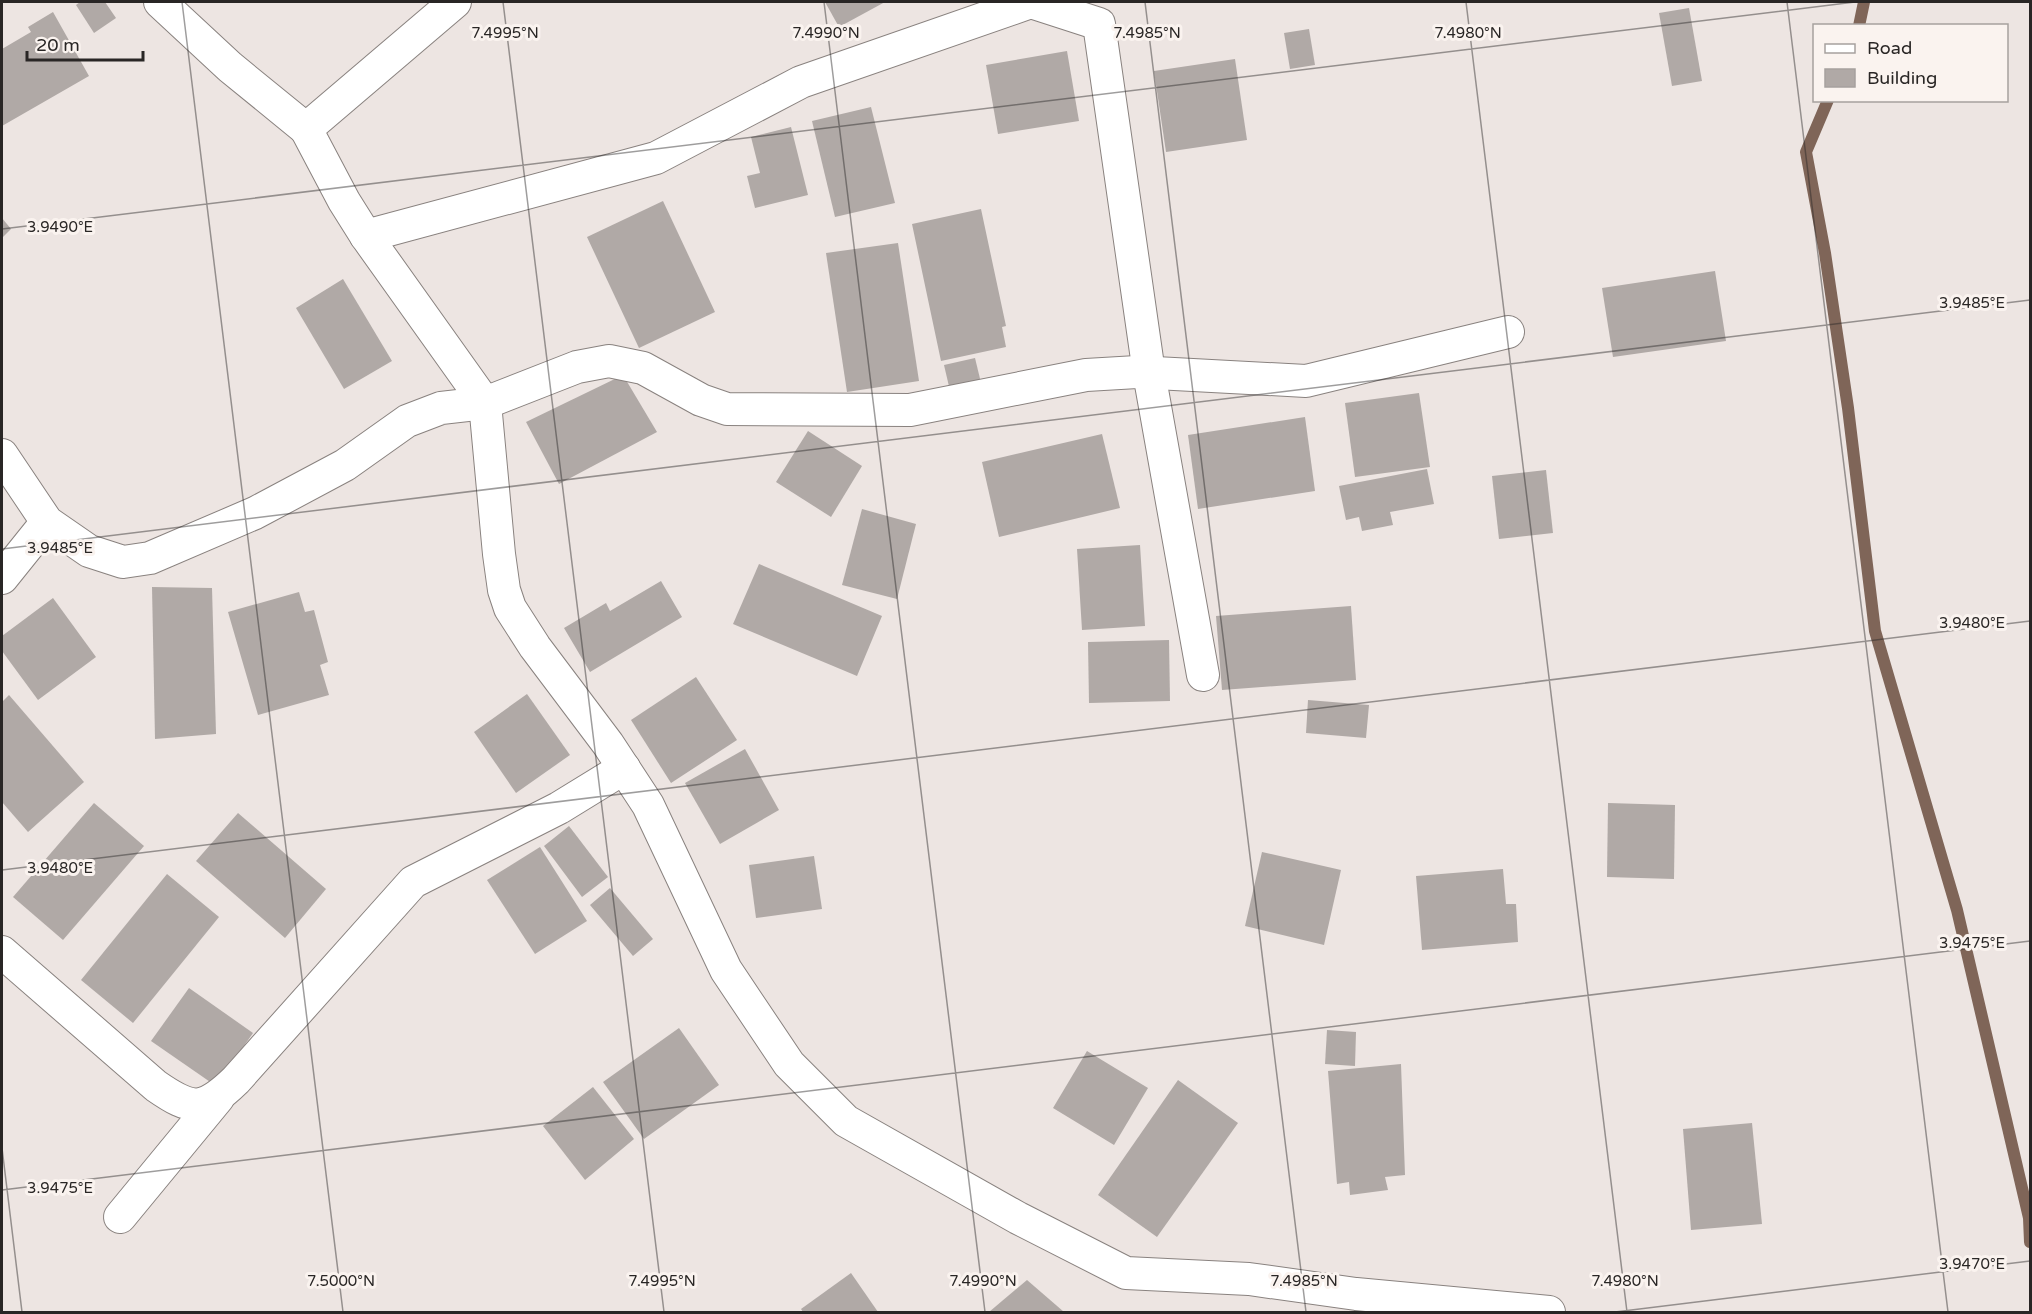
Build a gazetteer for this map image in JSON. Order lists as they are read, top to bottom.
{
  "legend": ["Road", "Building"],
  "scale_bar": "20 m",
  "coordinates": [
    "7.4995°N",
    "7.4990°N",
    "7.4985°N",
    "7.4980°N",
    "3.9490°E",
    "3.9485°E",
    "3.9480°E",
    "3.9475°E",
    "3.9470°E",
    "7.5000°N"
  ]
}
